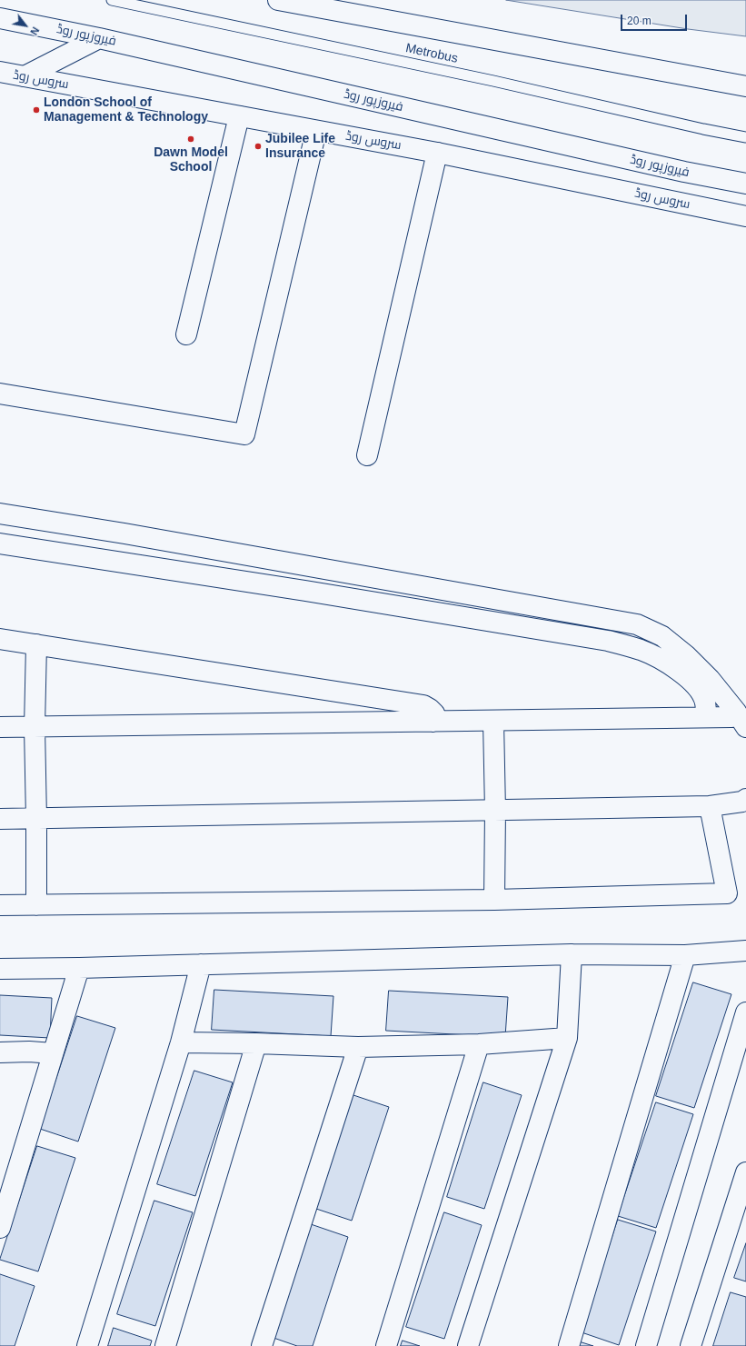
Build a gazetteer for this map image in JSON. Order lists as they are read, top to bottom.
{
  "streets": {
    "street": ["فیروزپور روڈ", "سروس روڈ"],
    "lane": ["Metrobus"]
  },
  "places": ["London School of Management & Technology", "Dawn Model School", "Jubilee Life Insurance"],
  "scale_bar": "20 m",
  "north": "bottom right"
}
